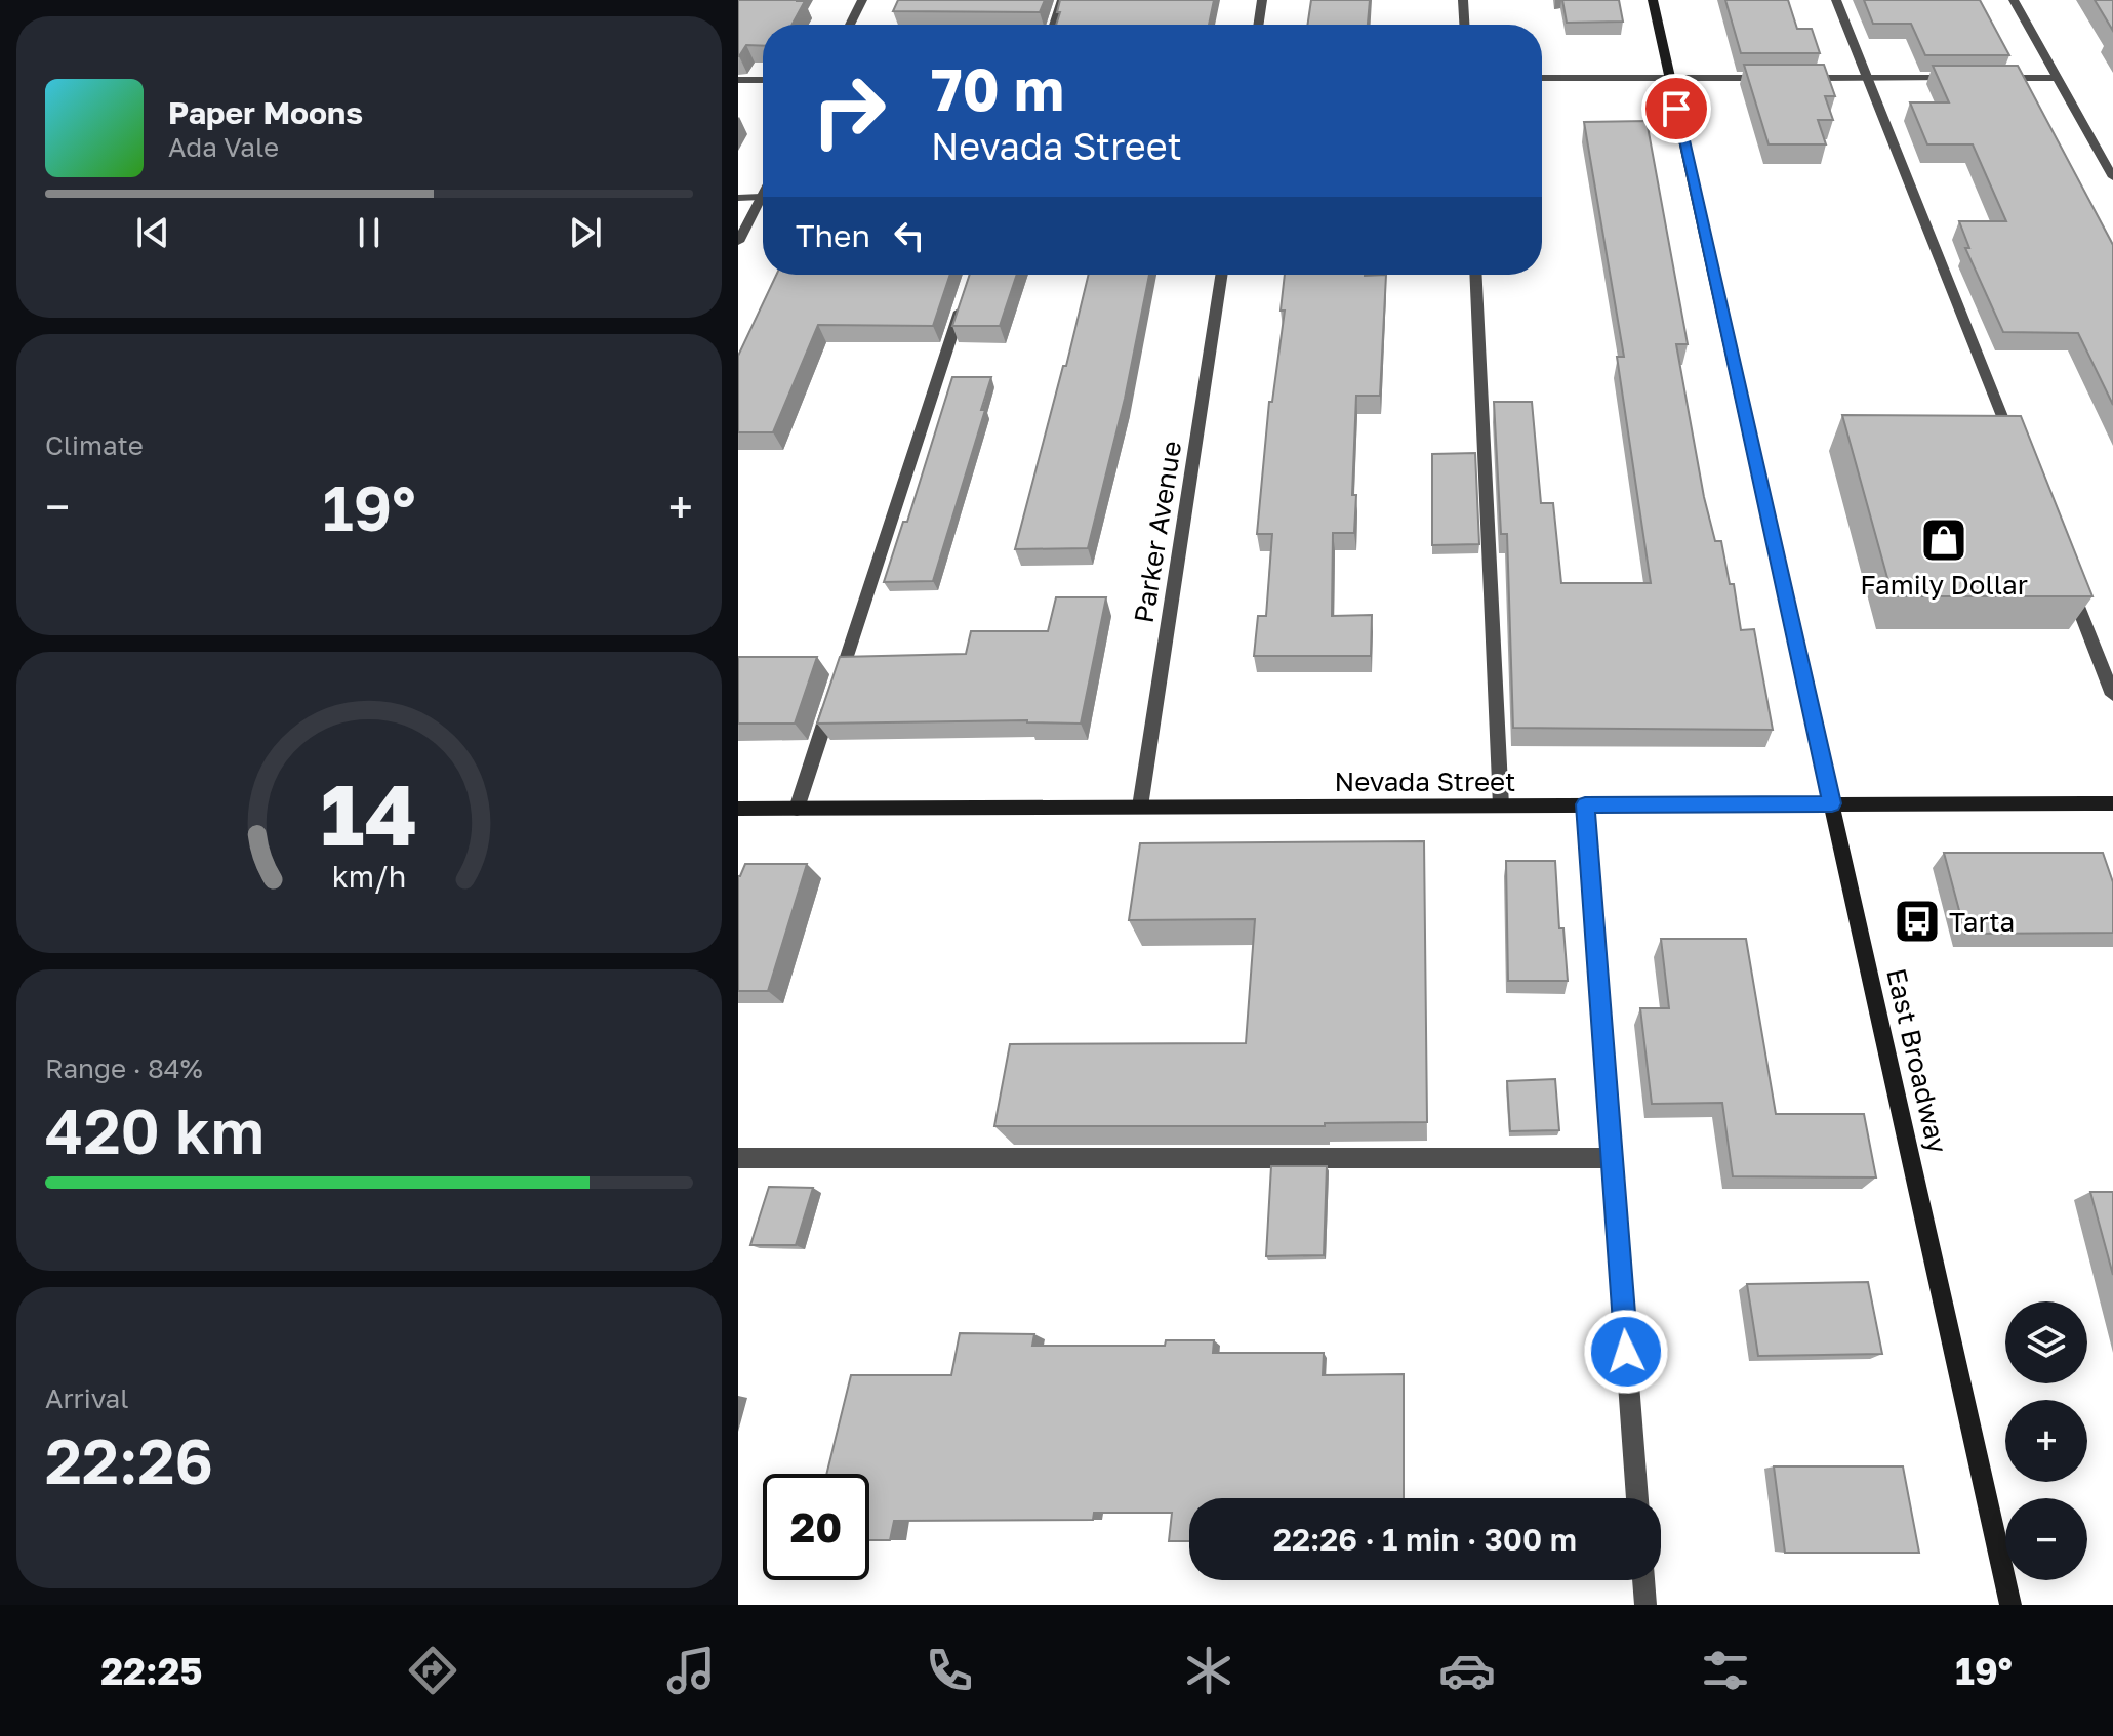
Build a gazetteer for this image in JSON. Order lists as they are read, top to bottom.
{
  "streets": {
    "street": ["Parker Avenue", "Nevada Street", "East Broadway"]
  },
  "crossings": [
    ["Parker Avenue", "Nevada Street"],
    ["Nevada Street", "East Broadway"]
  ],
  "places": {
    "shop": ["Family Dollar"],
    "bus stop": ["Tarta"]
  },
  "page": {
    "turn": ["70 m", "Nevada Street"],
    "song": ["Paper Moons", "Ada Vale"],
    "then": "Then",
    "tile": [
      "Climate",
      ["Range · 84%", "420 km"],
      ["Arrival", "22:26"]
    ],
    "heat": ["−", "19°", "+"],
    "map_buttons": ["+", "−"],
    "limit": "20",
    "trip": "22:26 · 1 min · 300 m",
    "tabs": ["22:25", "19°"],
    "gauge": ["14", "km/h"]
  }
}
